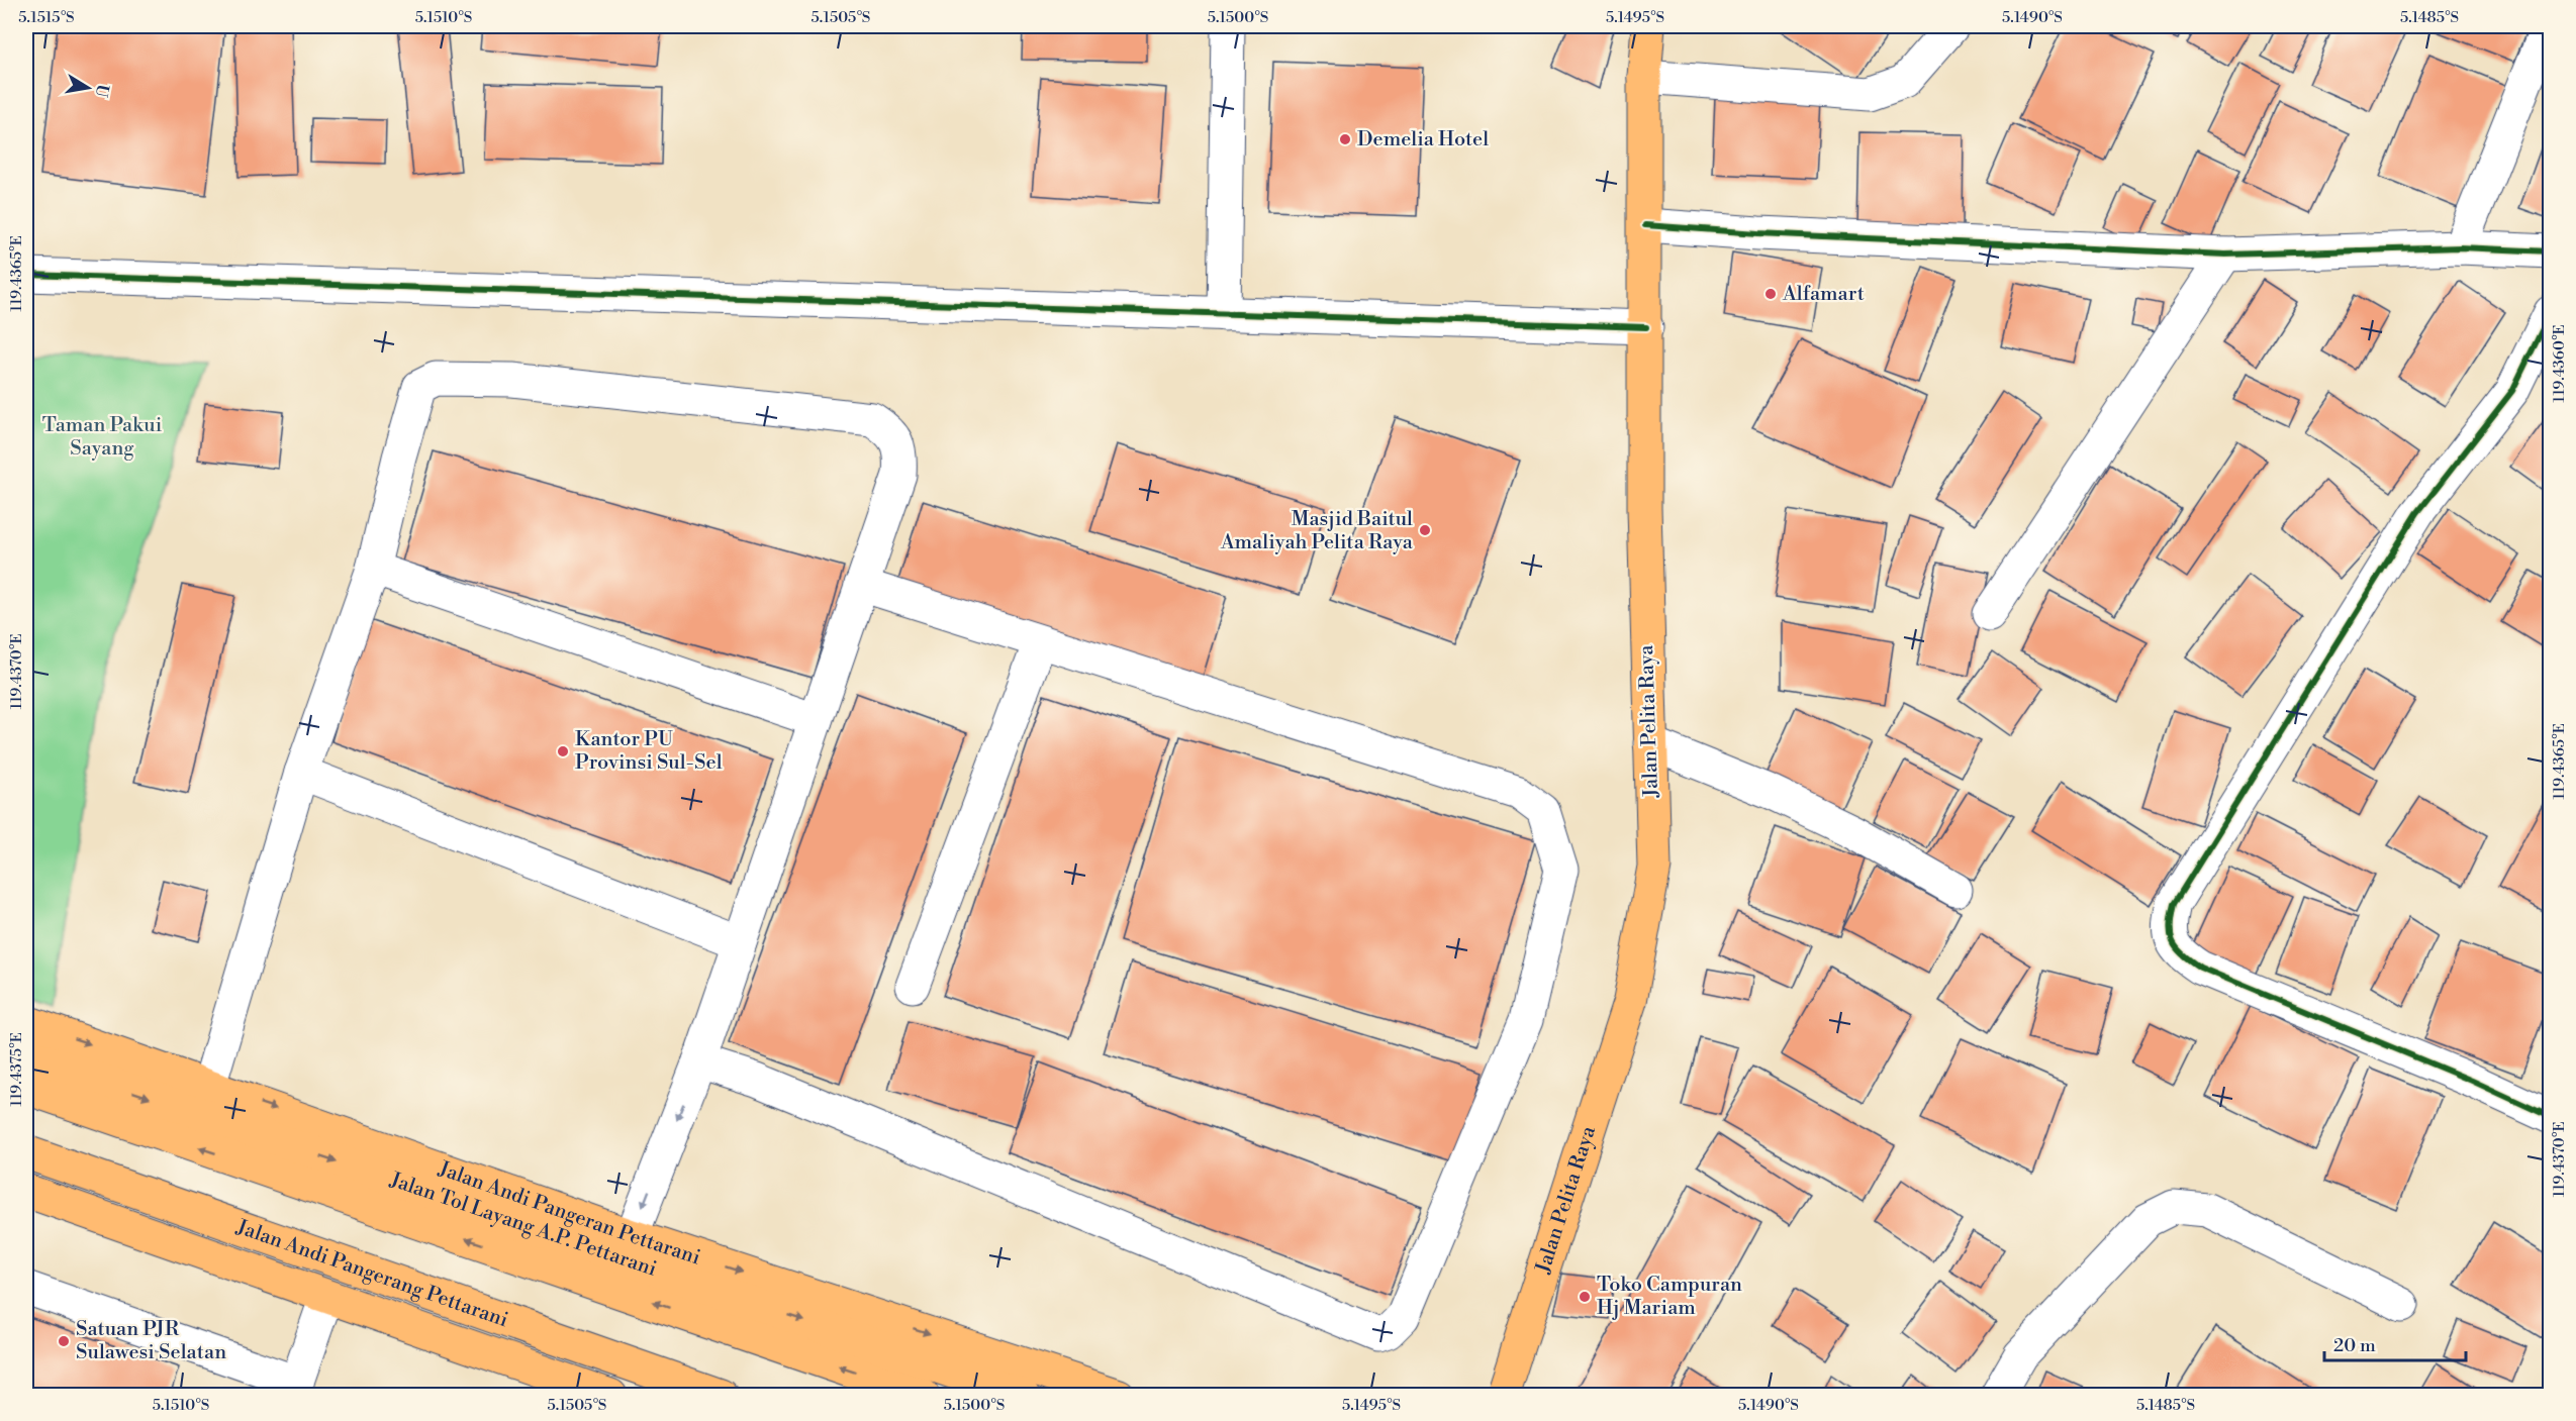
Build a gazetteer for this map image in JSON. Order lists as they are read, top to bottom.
{
  "streets": {
    "main road": [
      "Jalan Pelita Raya",
      "Jalan Andi Pangeran Pettarani",
      "Jalan Tol Layang A.P. Pettarani",
      "Jalan Andi Pangerang Pettarani"
    ]
  },
  "parks": ["Taman Pakui Sayang"],
  "places": [
    "Demelia Hotel",
    "Alfamart",
    "Masjid Baitul Amaliyah Pelita Raya",
    "Kantor PU Provinsi Sul-Sel",
    "Toko Campuran Hj Mariam",
    "Satuan PJR Sulawesi Selatan"
  ],
  "scale_bar": "20 m",
  "north": "right",
  "coordinates": [
    "5.1515°S",
    "5.1510°S",
    "5.1505°S",
    "5.1500°S",
    "5.1495°S",
    "5.1490°S",
    "5.1485°S",
    "119.4365°E",
    "119.4360°E",
    "119.4370°E",
    "119.4375°E"
  ]
}
